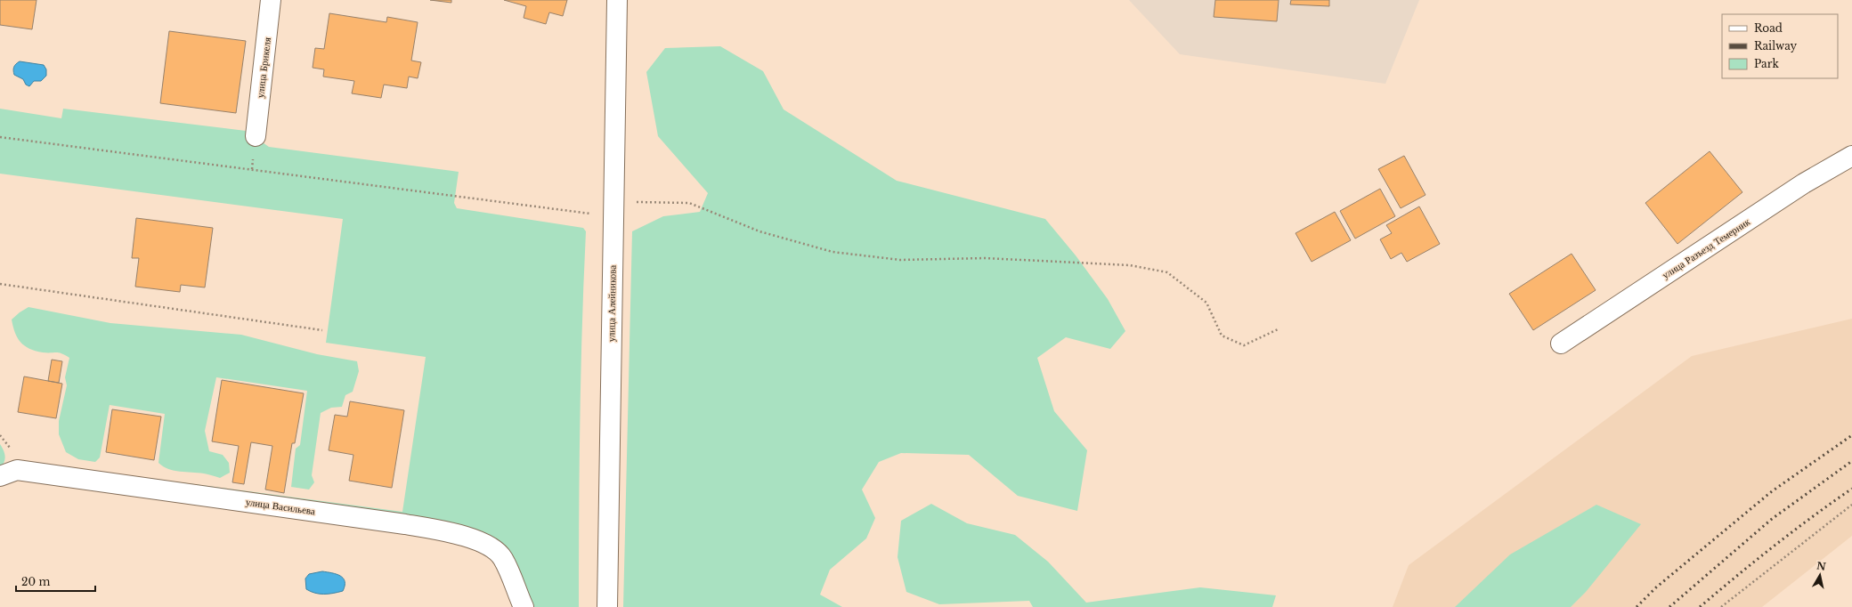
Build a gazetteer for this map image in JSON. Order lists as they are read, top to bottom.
{
  "streets": {
    "street": [
      "улица Брикеля",
      "улица Разъезд Темерник",
      "улица Алейникова",
      "улица Васильева"
    ]
  },
  "legend": ["Road", "Railway", "Park"],
  "scale_bar": "20 m",
  "north": "top"
}
